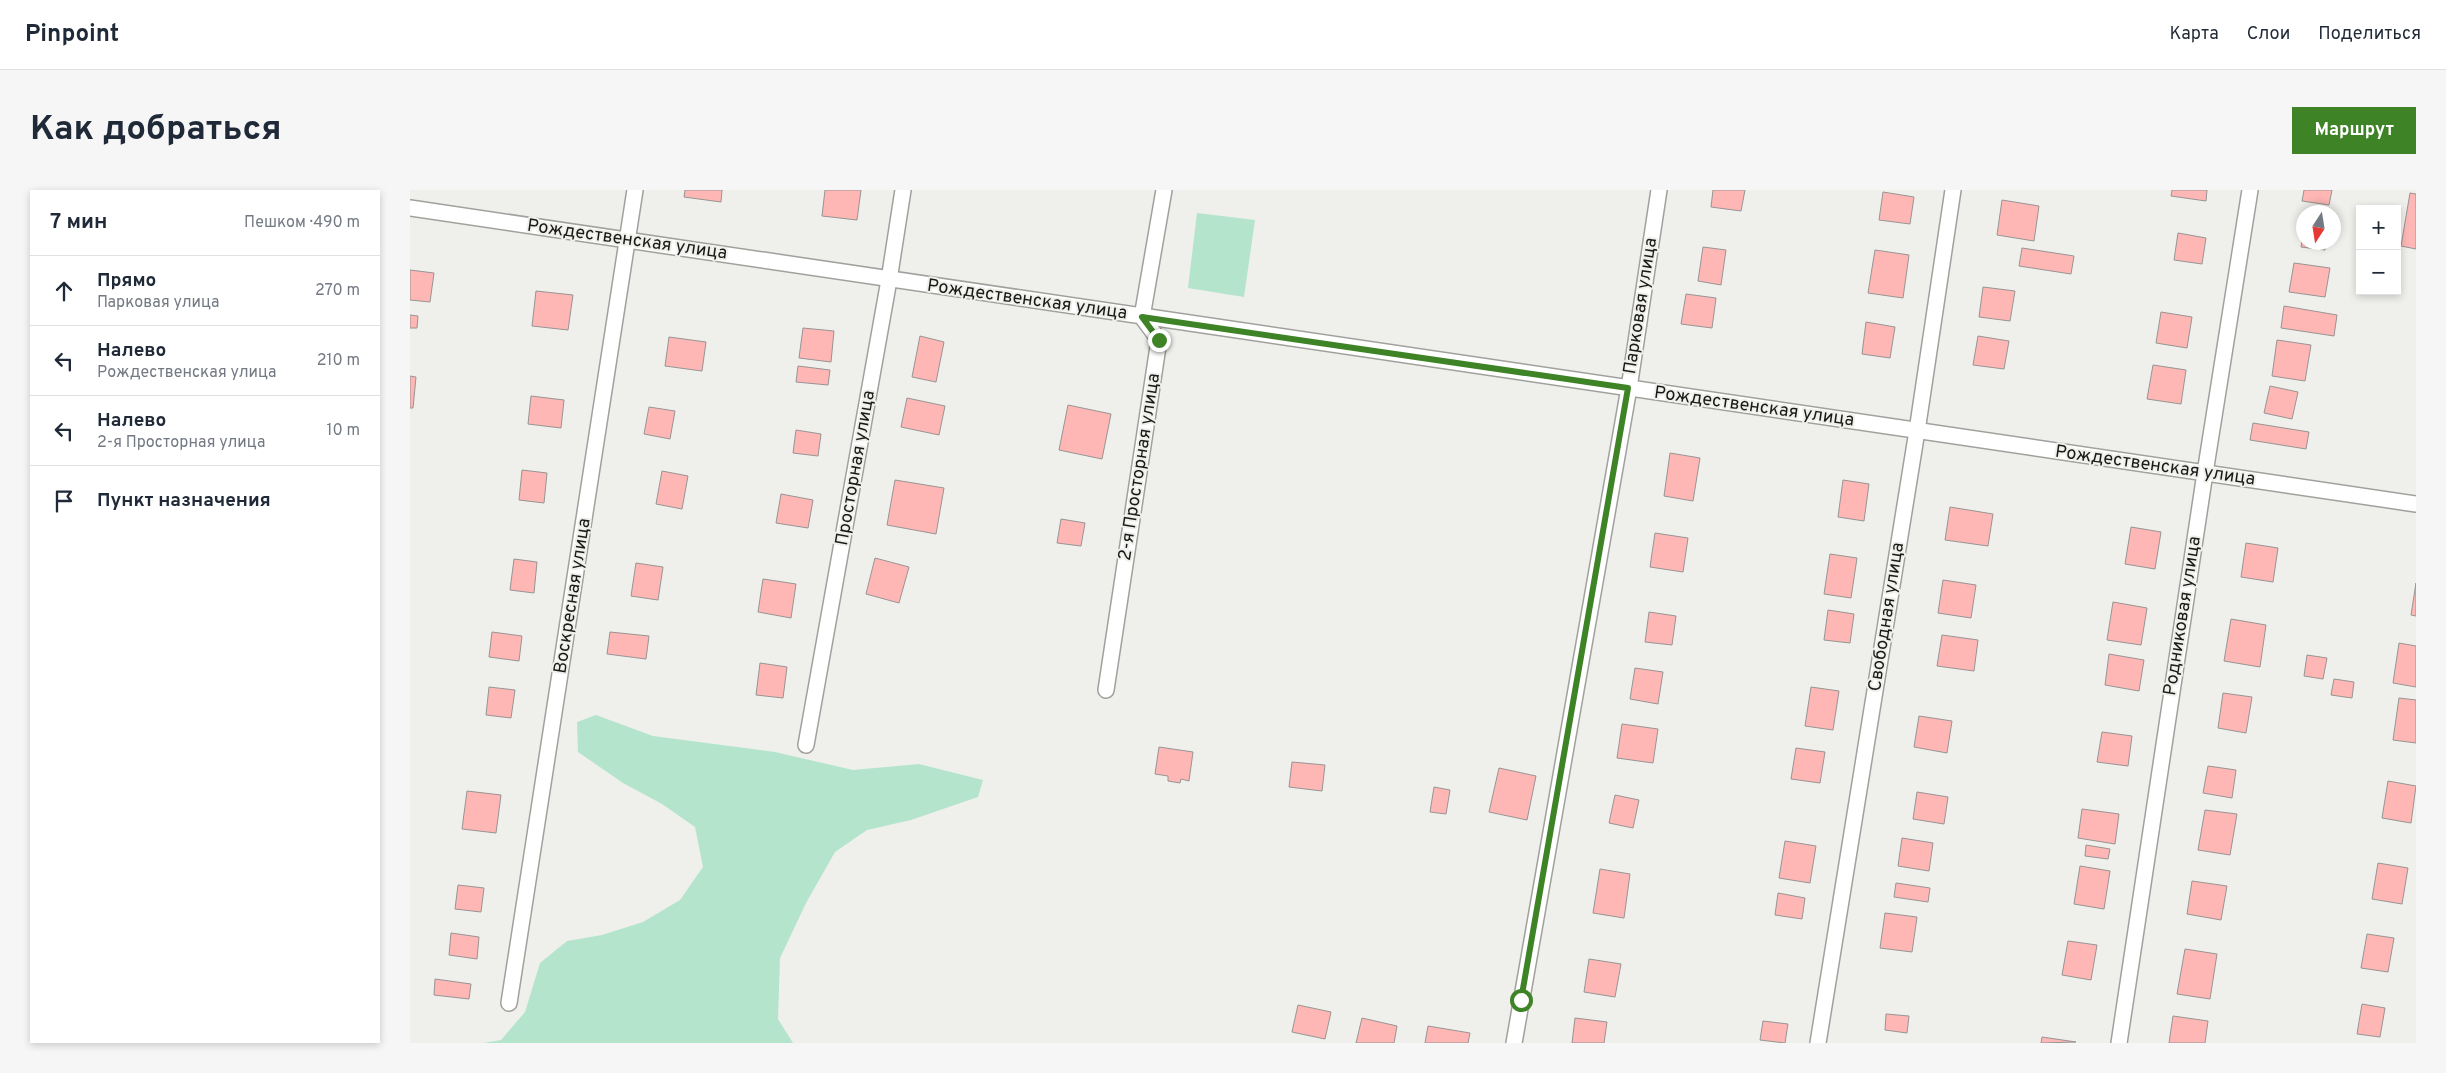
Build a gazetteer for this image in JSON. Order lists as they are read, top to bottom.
{
  "streets": {
    "street": [
      "Рождественская улица",
      "Парковая улица",
      "2-я Просторная улица",
      "Просторная улица",
      "Воскресная улица",
      "Родниковая улица",
      "Свободная улица"
    ]
  },
  "crossings": [
    ["Рождественская улица", "Парковая улица"],
    ["Рождественская улица", "2-я Просторная улица"],
    ["Рождественская улица", "Просторная улица"],
    ["Рождественская улица", "Воскресная улица"],
    ["Рождественская улица", "Родниковая улица"],
    ["Рождественская улица", "Свободная улица"]
  ],
  "north": "bottom",
  "page": {
    "header": "Pinpoint",
    "nav": ["Карта", "Слои", "Поделиться"],
    "buttons": "Маршрут",
    "title": "Как добраться",
    "heading": ["7 мин", "Пешком · 490 m"],
    "map_buttons": ["+", "−"],
    "list": [
      ["Прямо", "Парковая улица", "270 m"],
      ["Налево", "Рождественская улица", "210 m"],
      ["Налево", "2-я Просторная улица", "10 m"],
      "Пункт назначения"
    ]
  }
}
